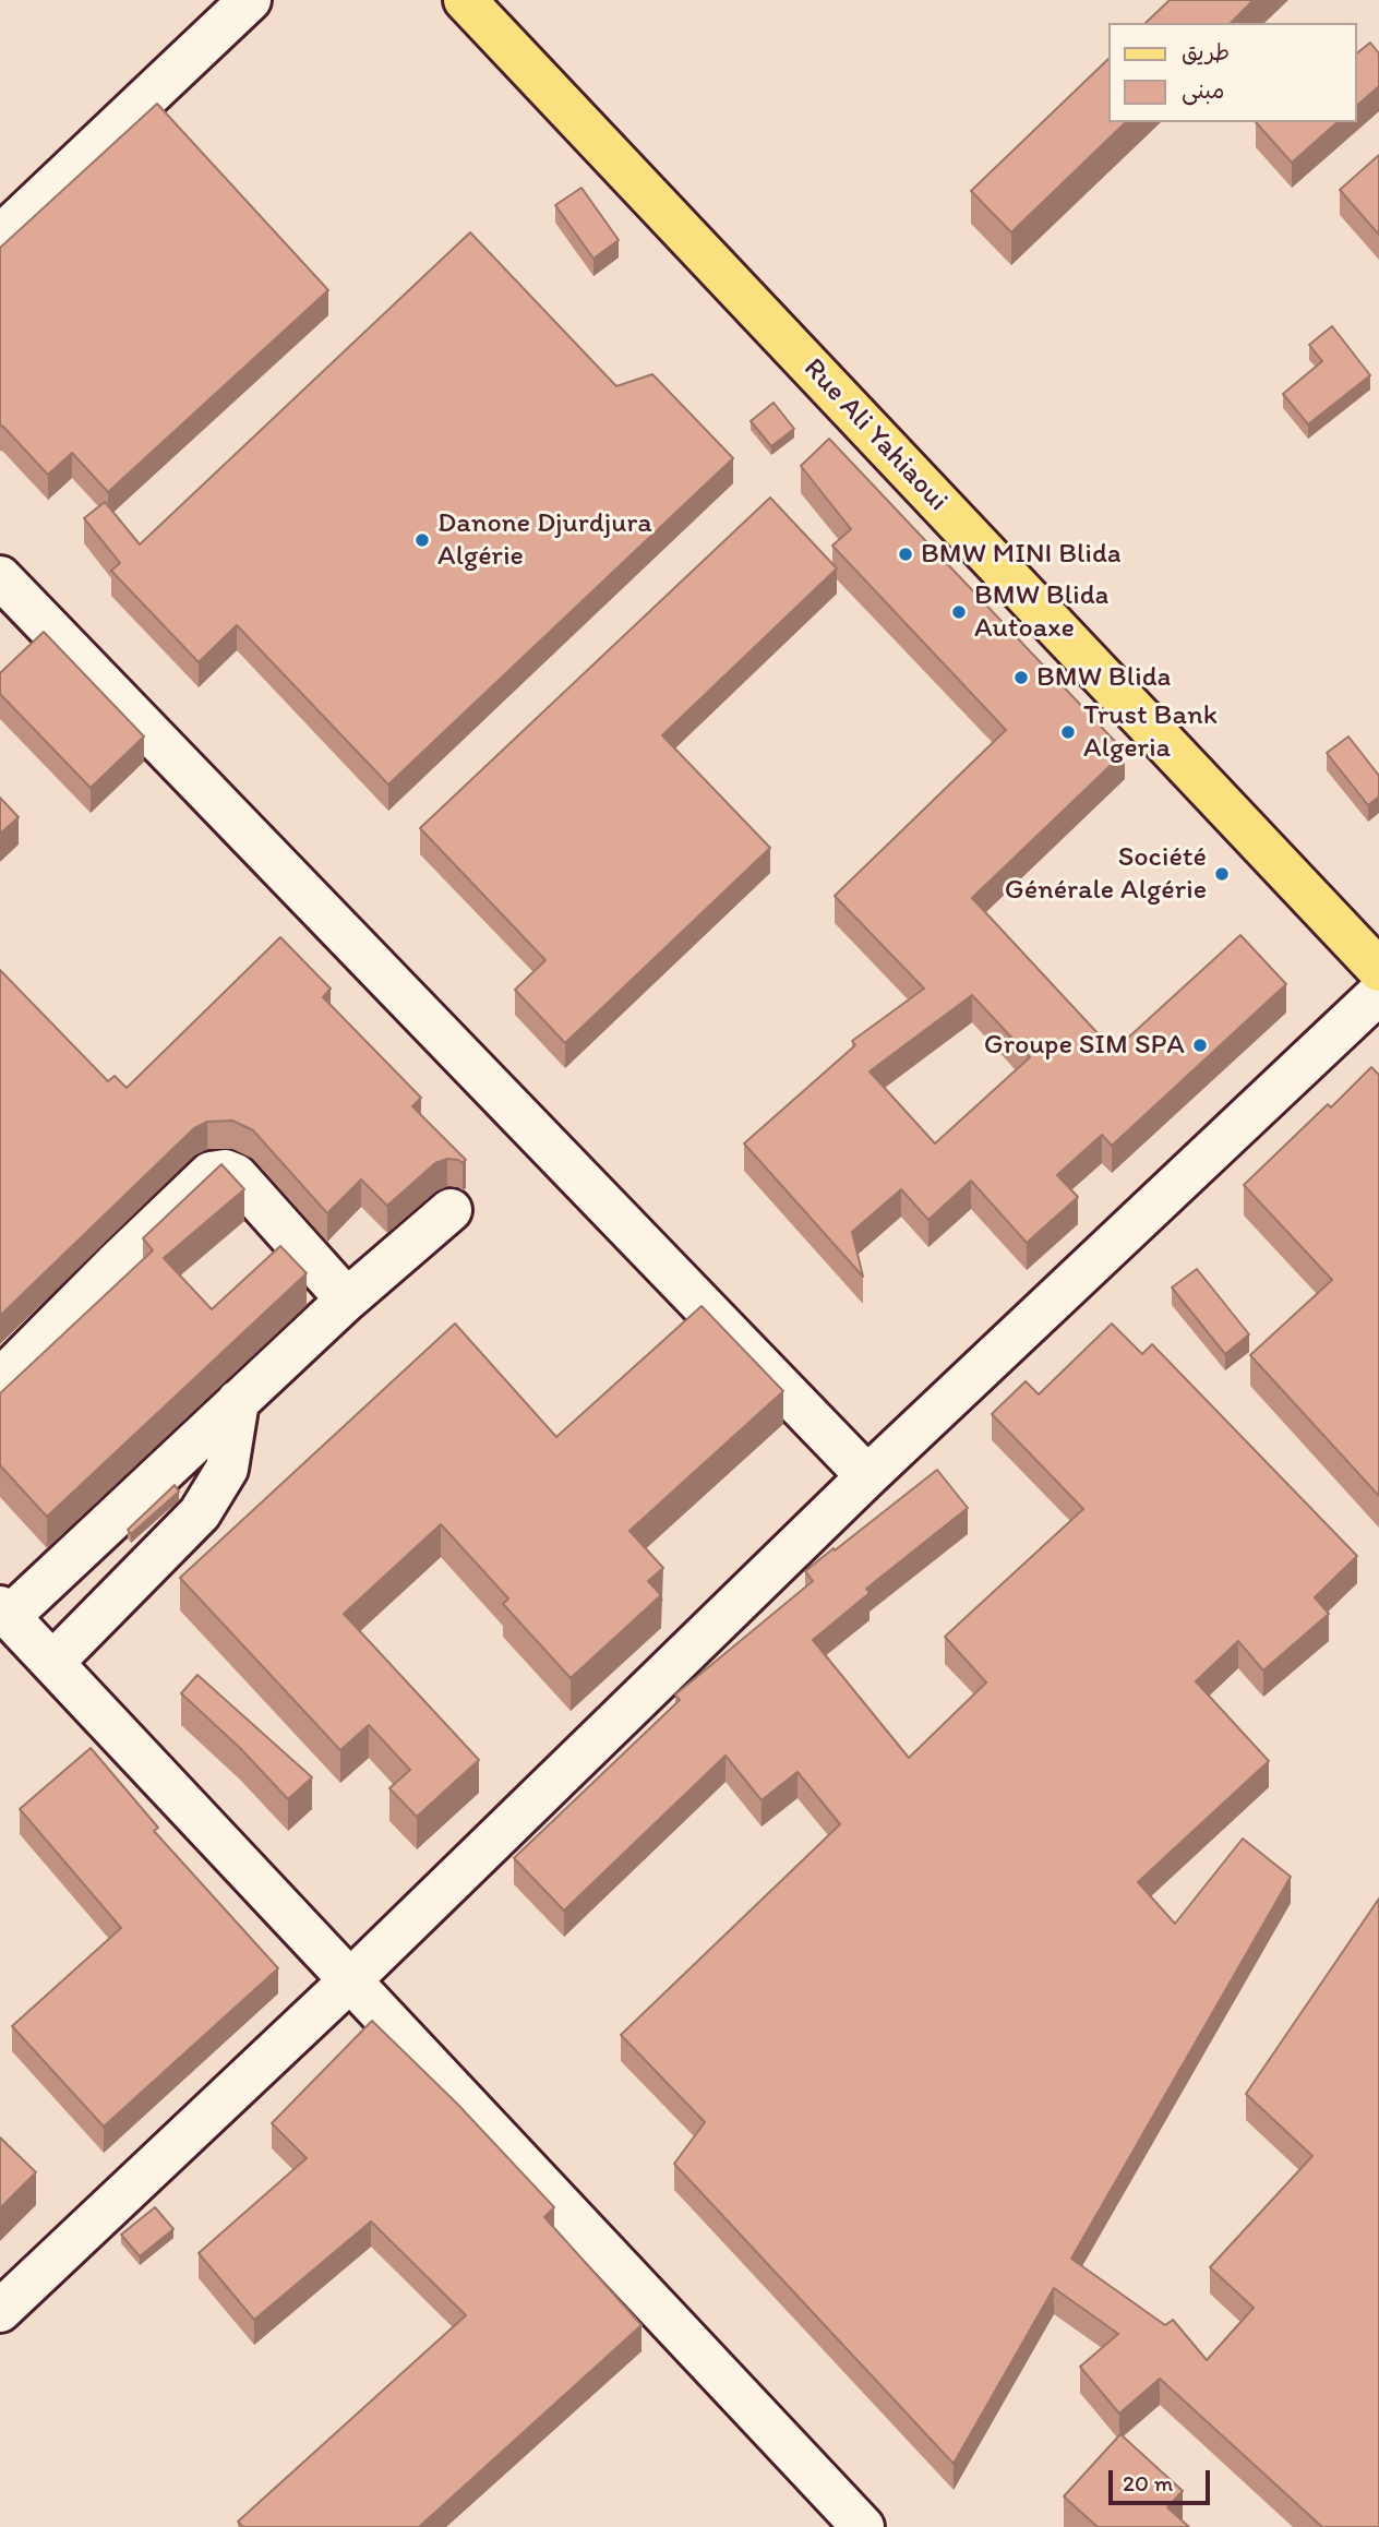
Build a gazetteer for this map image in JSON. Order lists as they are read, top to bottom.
{
  "streets": {
    "main road": ["Rue Ali Yahiaoui"]
  },
  "places": [
    "Danone Djurdjura Algérie",
    "BMW MINI Blida",
    "BMW Blida Autoaxe",
    "BMW Blida",
    "Trust Bank Algeria",
    "Société Générale Algérie",
    "Groupe SIM SPA"
  ],
  "legend": ["طريق", "مبنى"],
  "scale_bar": "20 m"
}
